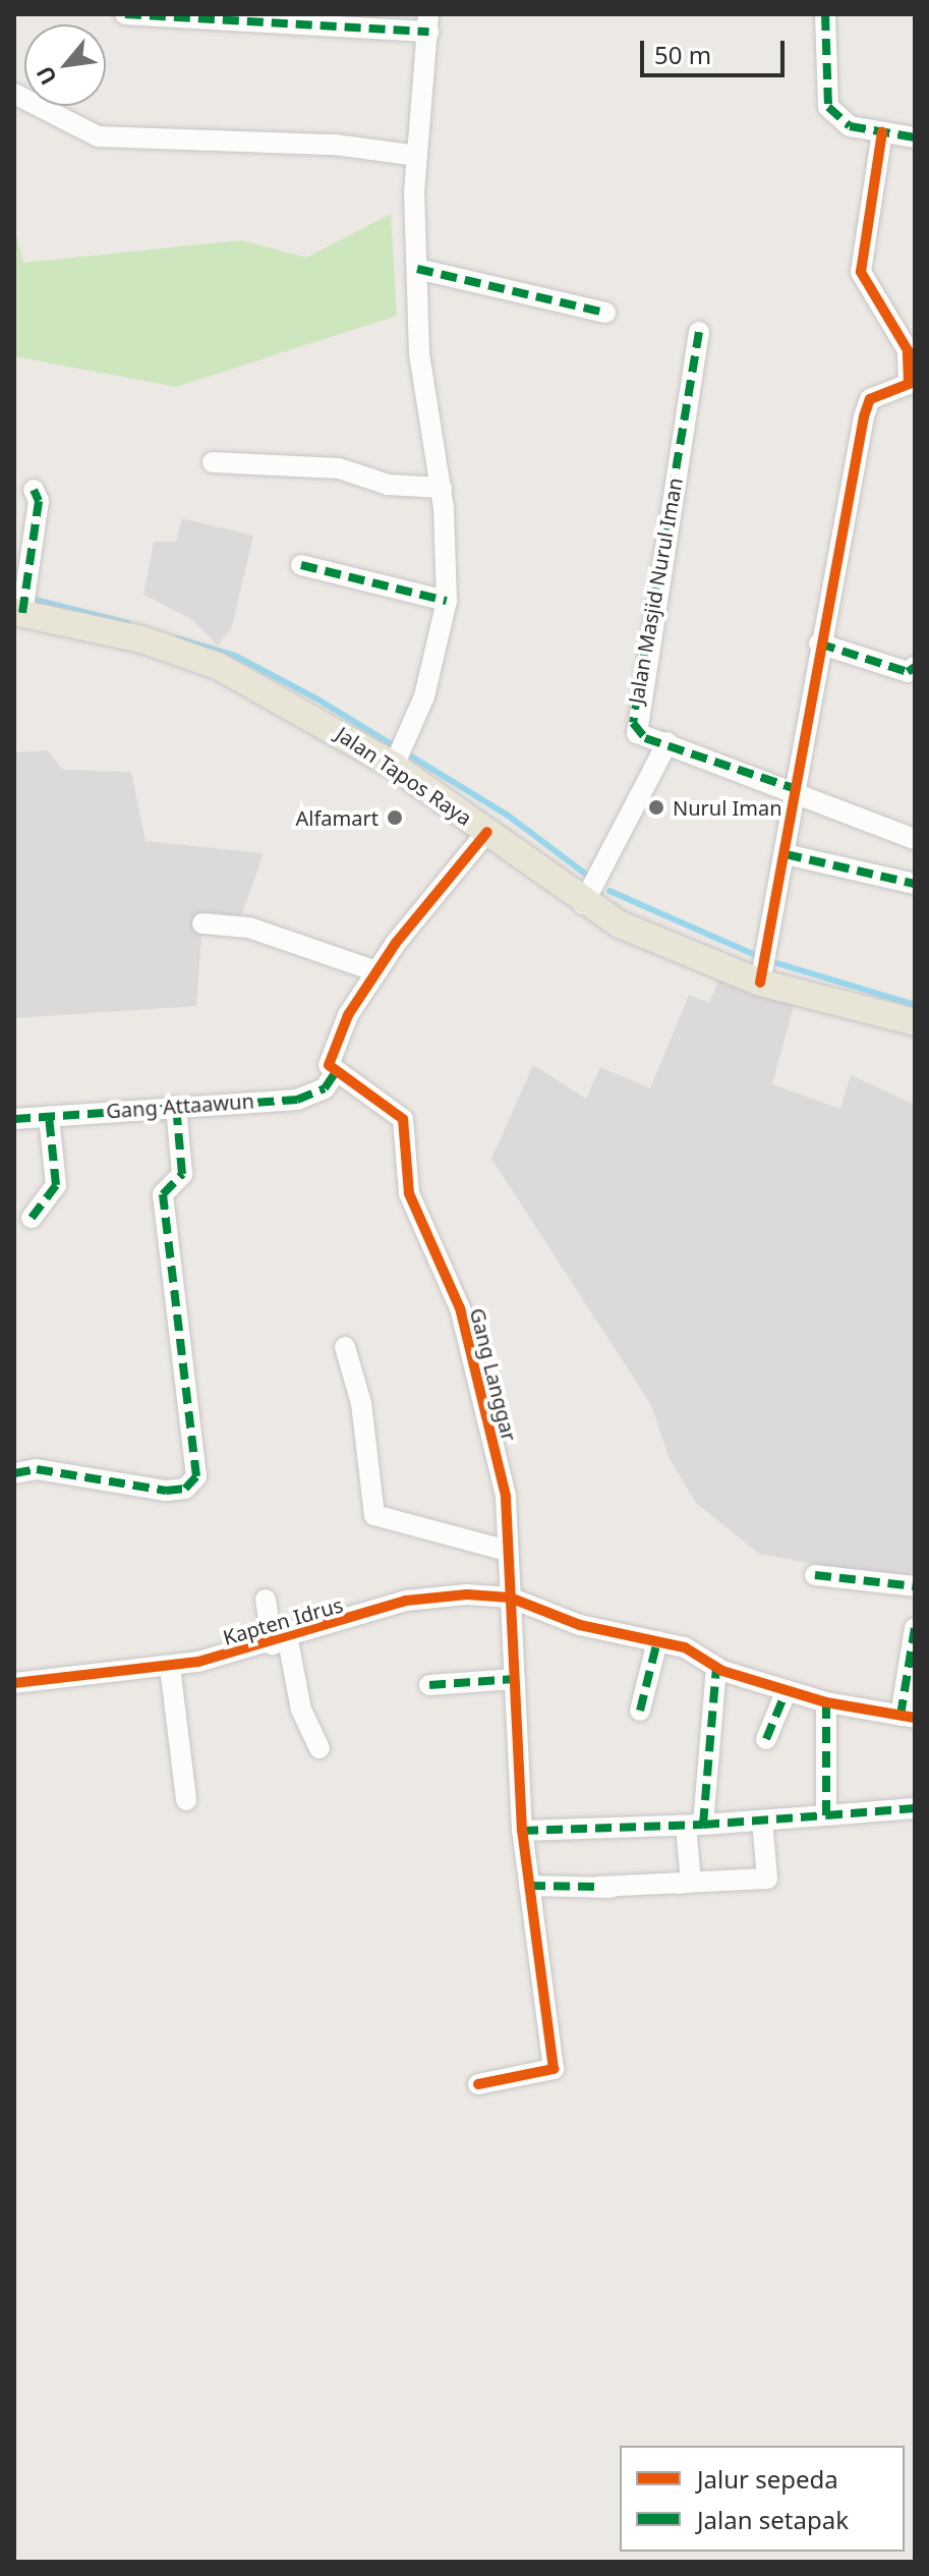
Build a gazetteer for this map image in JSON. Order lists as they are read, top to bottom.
{
  "streets": {
    "main road": ["Jalan Tapos Raya"],
    "street": [
      "Jalan Masjid Nurul Iman",
      "Gang Attaawun",
      "Gang Langgar",
      "Kapten Idrus"
    ]
  },
  "crossings": [
    ["Gang Attaawun", "Gang Langgar"],
    ["Gang Langgar", "Kapten Idrus"]
  ],
  "places": ["Nurul Iman", "Alfamart"],
  "legend": ["Jalur sepeda", "Jalan setapak"],
  "scale_bar": "50 m",
  "north": "bottom left"
}
